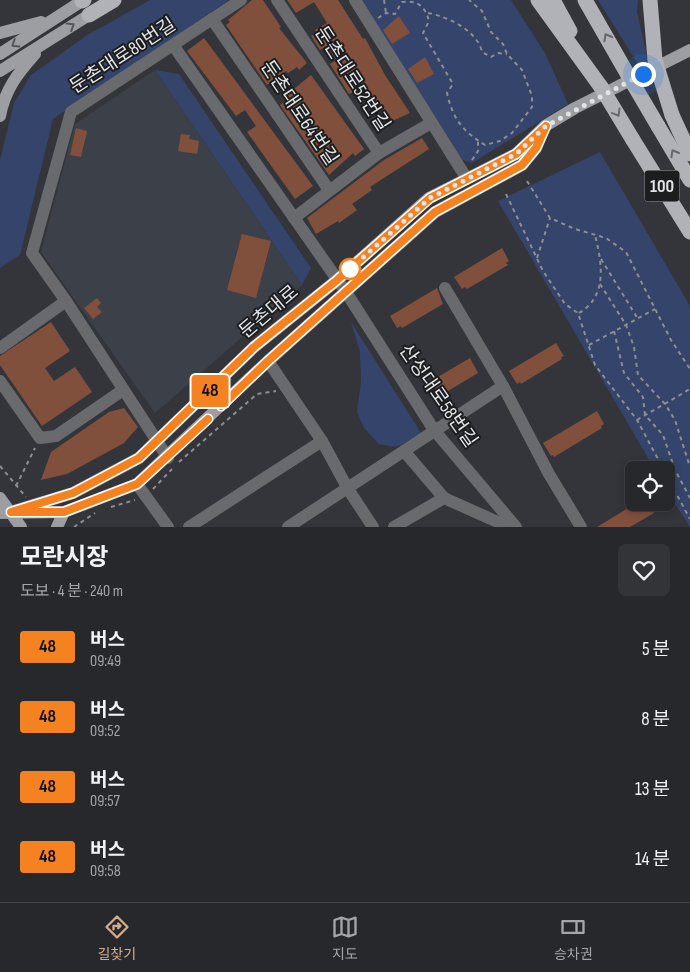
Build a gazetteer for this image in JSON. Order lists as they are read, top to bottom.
{
  "streets": {
    "highway": ["100"],
    "main road": ["둔촌대로"],
    "street": [
      "둔촌대로80번길",
      "둔촌대로52번길",
      "둔촌대로64번길",
      "산성대로58번길"
    ]
  },
  "crossings": [
    ["둔촌대로80번길", "둔촌대로64번길"],
    ["둔촌대로80번길", "둔촌대로"],
    ["둔촌대로", "산성대로58번길"]
  ],
  "lines": ["bus line 48"],
  "page": {
    "on_map": "48",
    "heading": ["모란시장", "도보 · 4 분 · 240 m"],
    "list": [
      {
        "mark": "48",
        "name": "버스",
        "note": "09:49",
        "value": "5 분"
      },
      {
        "mark": "48",
        "name": "버스",
        "note": "09:52",
        "value": "8 분"
      },
      {
        "mark": "48",
        "name": "버스",
        "note": "09:57",
        "value": "13 분"
      },
      {
        "mark": "48",
        "name": "버스",
        "note": "09:58",
        "value": "14 분"
      }
    ],
    "tabs": ["길찾기", "지도", "승차권"]
  }
}
